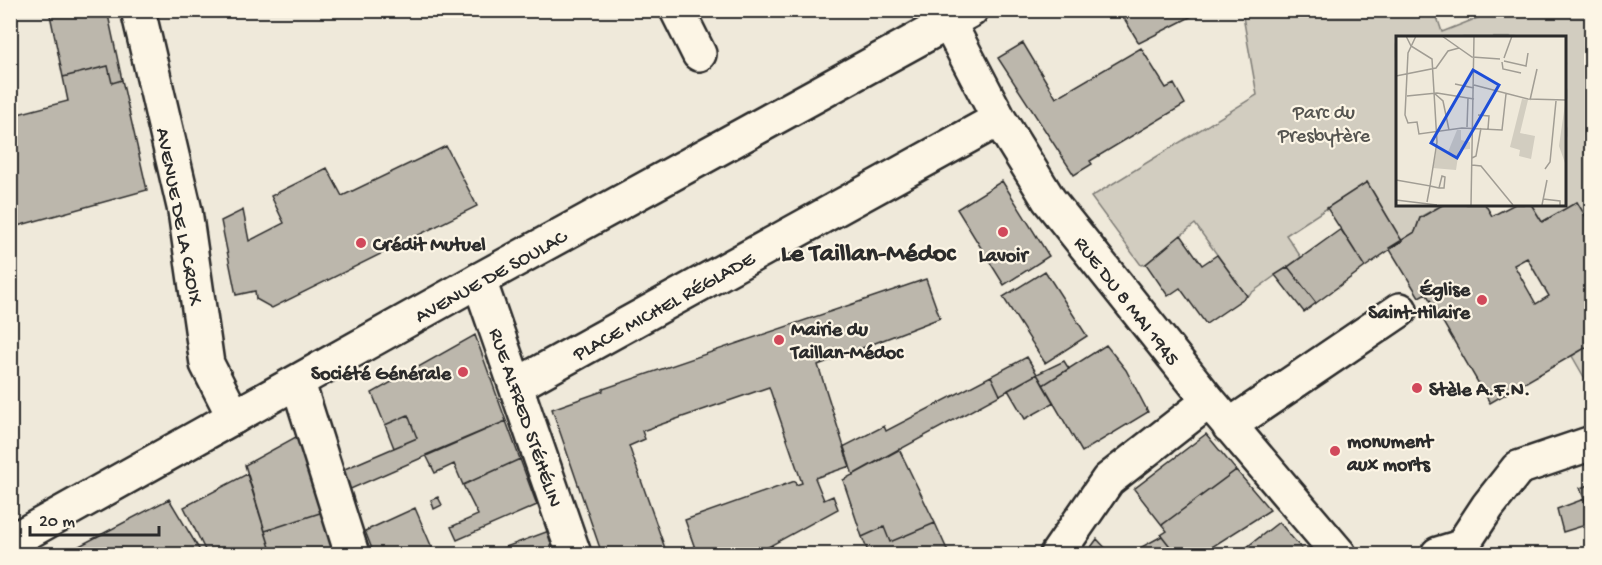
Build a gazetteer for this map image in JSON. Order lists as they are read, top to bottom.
{
  "streets": {
    "street": [
      "AVENUE DE LA CROIX",
      "AVENUE DE SOULAC",
      "RUE DU 8 MAI 1945",
      "PLACE MICHEL RÉGLADE",
      "RUE ALFRED STÉHÉLIN"
    ]
  },
  "crossings": [
    ["AVENUE DE LA CROIX", "AVENUE DE SOULAC"],
    ["AVENUE DE SOULAC", "RUE DU 8 MAI 1945"],
    ["AVENUE DE SOULAC", "RUE ALFRED STÉHÉLIN"],
    ["RUE DU 8 MAI 1945", "PLACE MICHEL RÉGLADE"],
    ["PLACE MICHEL RÉGLADE", "RUE ALFRED STÉHÉLIN"]
  ],
  "districts": ["Le Taillan-Médoc"],
  "parks": ["Parc du Presbytère"],
  "places": [
    "Lavoir",
    "Crédit Mutuel",
    "Église Saint-Hilaire",
    "Mairie du Taillan-Médoc",
    "Société Générale",
    "Stèle A.F.N.",
    "monument aux morts"
  ],
  "scale_bar": "20 m"
}
